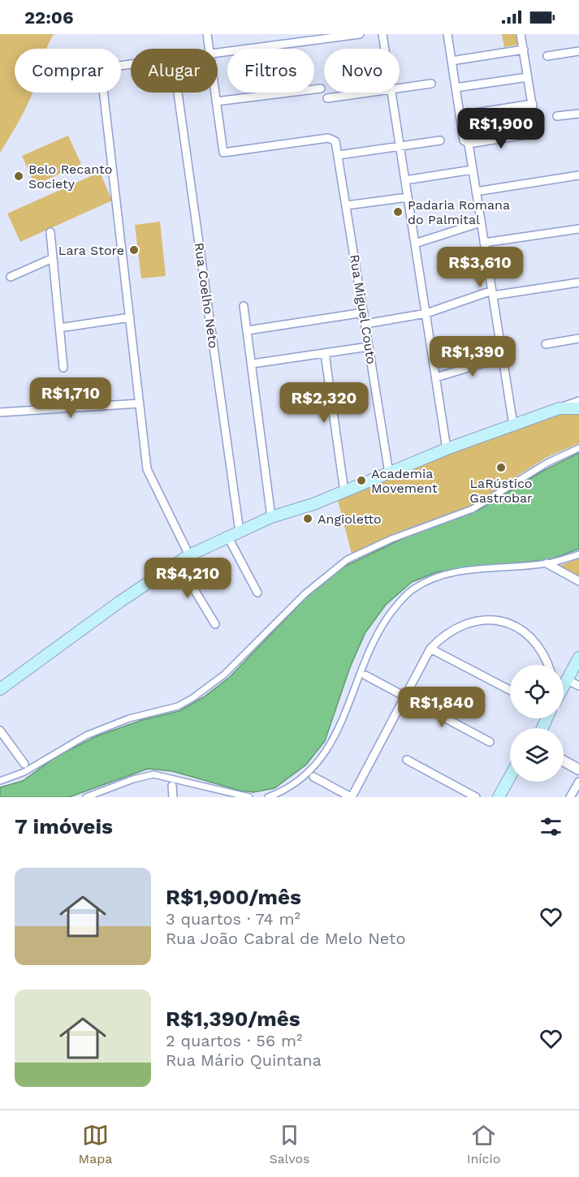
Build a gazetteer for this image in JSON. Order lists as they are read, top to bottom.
{
  "streets": {
    "street": ["Rua Coelho Neto", "Rua Miguel Couto"]
  },
  "places": [
    "Belo Recanto Society",
    "Padaria Romana do Palmital",
    "Lara Store",
    "LaRústico Gastrobar",
    "Academia Movement",
    "Angioletto"
  ],
  "page": {
    "status": "22:06",
    "chip": [
      "Comprar",
      "Alugar",
      "Filtros",
      "Novo"
    ],
    "price": [
      "R$1,900",
      "R$3,610",
      "R$1,390",
      "R$1,710",
      "R$2,320",
      "R$4,210",
      "R$1,840"
    ],
    "heading": "7 imóveis",
    "list": [
      {
        "name": "R$1,900/mês",
        "note": "3 quartos · 74 m² · Rua João Cabral de Melo Neto"
      },
      {
        "name": "R$1,390/mês",
        "note": "2 quartos · 56 m² · Rua Mário Quintana"
      }
    ],
    "tabs": ["Mapa", "Salvos", "Início"]
  }
}
